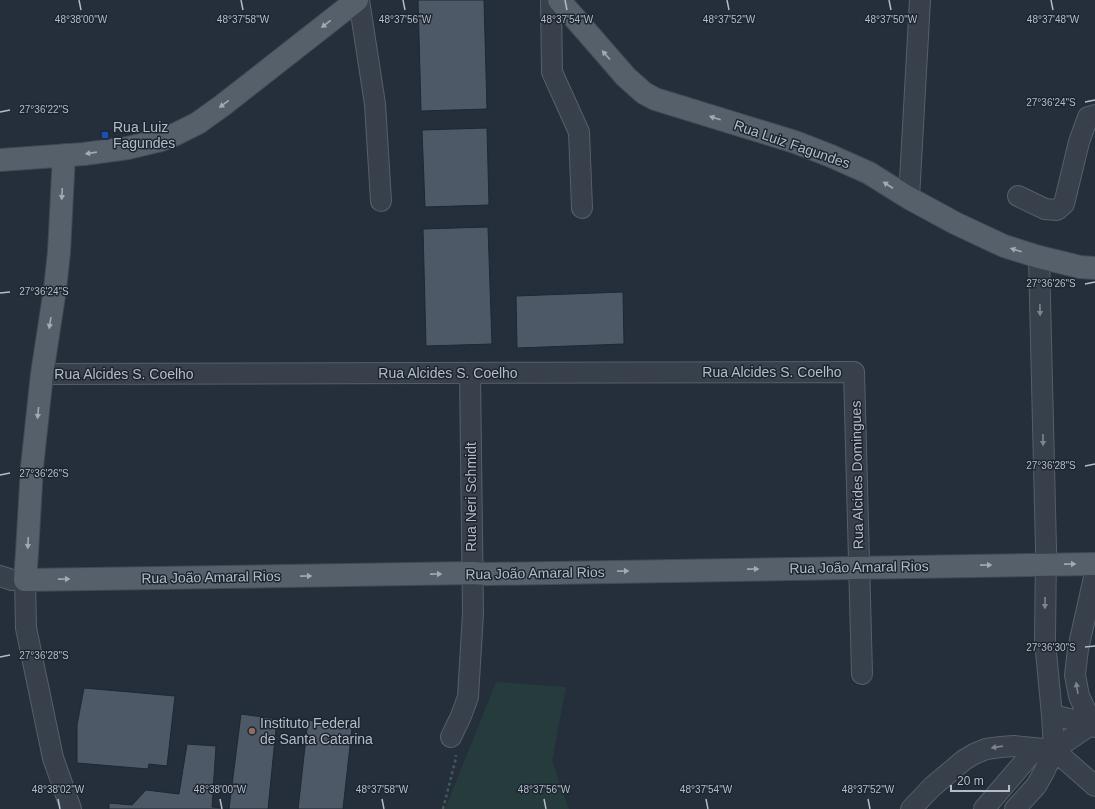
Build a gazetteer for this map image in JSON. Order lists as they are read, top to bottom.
{
  "streets": {
    "main road": ["Rua Luiz Fagundes", "Rua João Amaral Rios"],
    "street": ["Rua Alcides S. Coelho", "Rua Alcides Domingues", "Rua Neri Schmidt"]
  },
  "crossings": [
    ["Rua Alcides S. Coelho", "Rua Alcides Domingues"],
    ["Rua Alcides S. Coelho", "Rua Neri Schmidt"],
    ["Rua Alcides Domingues", "Rua João Amaral Rios"],
    ["Rua Neri Schmidt", "Rua João Amaral Rios"]
  ],
  "one_way": ["Rua Luiz Fagundes", "Rua João Amaral Rios"],
  "places": {
    "transit": ["Rua Luiz Fagundes"],
    "other": ["Instituto Federal de Santa Catarina"]
  },
  "scale_bar": "20 m",
  "coordinates": [
    "48°37'48\"W",
    "48°38'00\"W",
    "48°37'58\"W",
    "48°37'56\"W",
    "48°37'54\"W",
    "48°37'52\"W",
    "48°37'50\"W",
    "27°36'24\"S",
    "27°36'22\"S",
    "27°36'26\"S",
    "27°36'28\"S",
    "27°36'30\"S",
    "48°38'02\"W"
  ]
}
